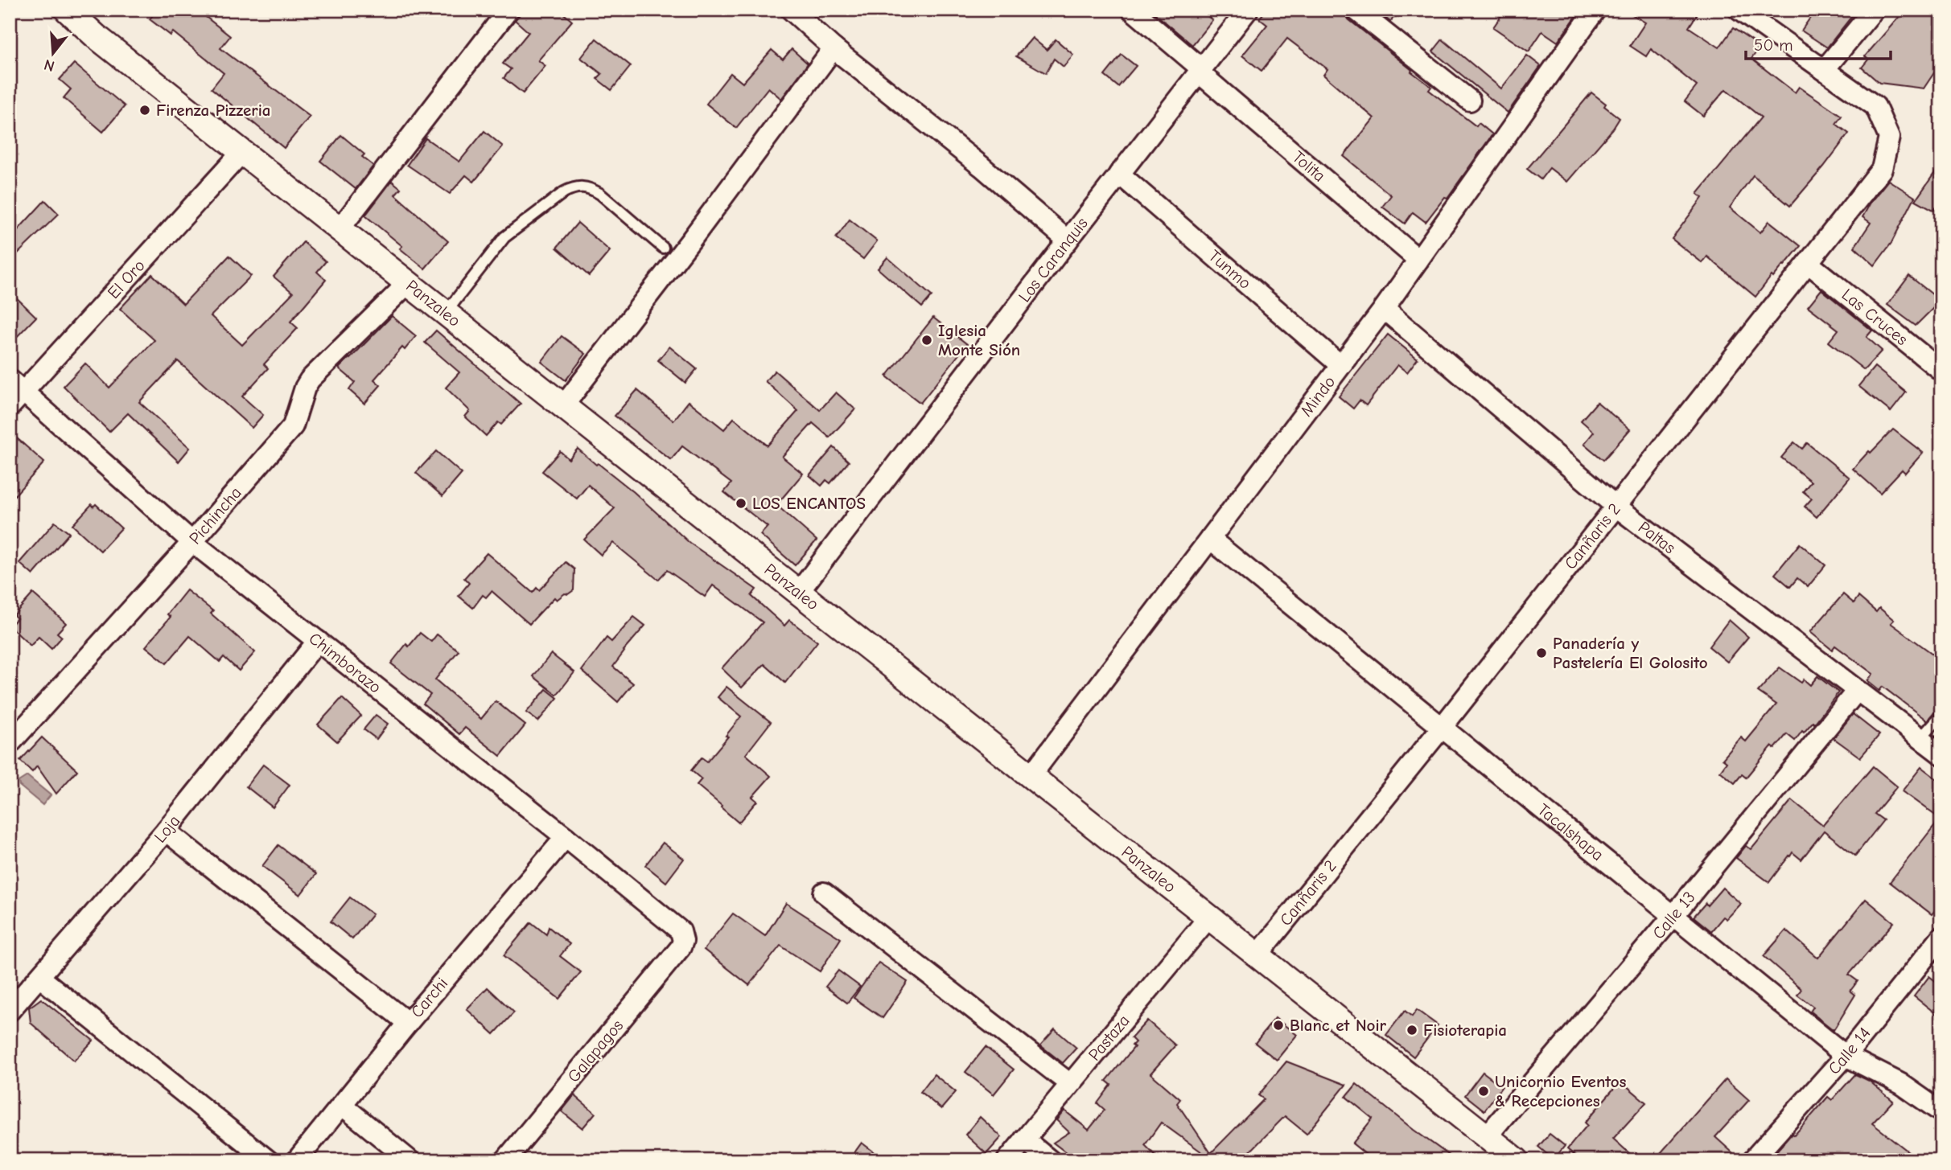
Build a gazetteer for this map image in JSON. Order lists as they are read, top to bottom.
{
  "streets": {
    "street": [
      "Tolita",
      "Los Caranquis",
      "Tunmo",
      "El Oro",
      "Panzaleo",
      "Las Cruces",
      "Mindo",
      "Pichincha",
      "Canñaris 2",
      "Paltas",
      "Chimborazo",
      "Loja",
      "Tacalshapa",
      "Calle 13",
      "Carchi",
      "Pastaza",
      "Calle 14",
      "Galapagos"
    ]
  },
  "crossings": [
    ["Tolita", "Los Caranquis"],
    ["Tolita", "Mindo"],
    ["Los Caranquis", "Tunmo"],
    ["Los Caranquis", "Panzaleo"],
    ["Tunmo", "Mindo"],
    ["El Oro", "Panzaleo"],
    ["El Oro", "Chimborazo"],
    ["Panzaleo", "Mindo"],
    ["Panzaleo", "Pichincha"],
    ["Panzaleo", "Canñaris 2"],
    ["Panzaleo", "Calle 13"],
    ["Panzaleo", "Pastaza"],
    ["Las Cruces", "Canñaris 2"],
    ["Mindo", "Paltas"],
    ["Mindo", "Tacalshapa"],
    ["Pichincha", "Chimborazo"],
    ["Canñaris 2", "Paltas"],
    ["Canñaris 2", "Tacalshapa"],
    ["Paltas", "Calle 13"],
    ["Chimborazo", "Loja"],
    ["Chimborazo", "Carchi"],
    ["Chimborazo", "Galapagos"],
    ["Tacalshapa", "Calle 13"],
    ["Tacalshapa", "Calle 14"]
  ],
  "places": [
    "Firenza Pizzeria",
    "Iglesia Monte Sión",
    "LOS ENCANTOS",
    "Panadería y Pastelería El Golosito",
    "Blanc et Noir",
    "Fisioterapia",
    "Unicornio Eventos & Recepciones"
  ],
  "scale_bar": "50 m",
  "north": "bottom"
}
